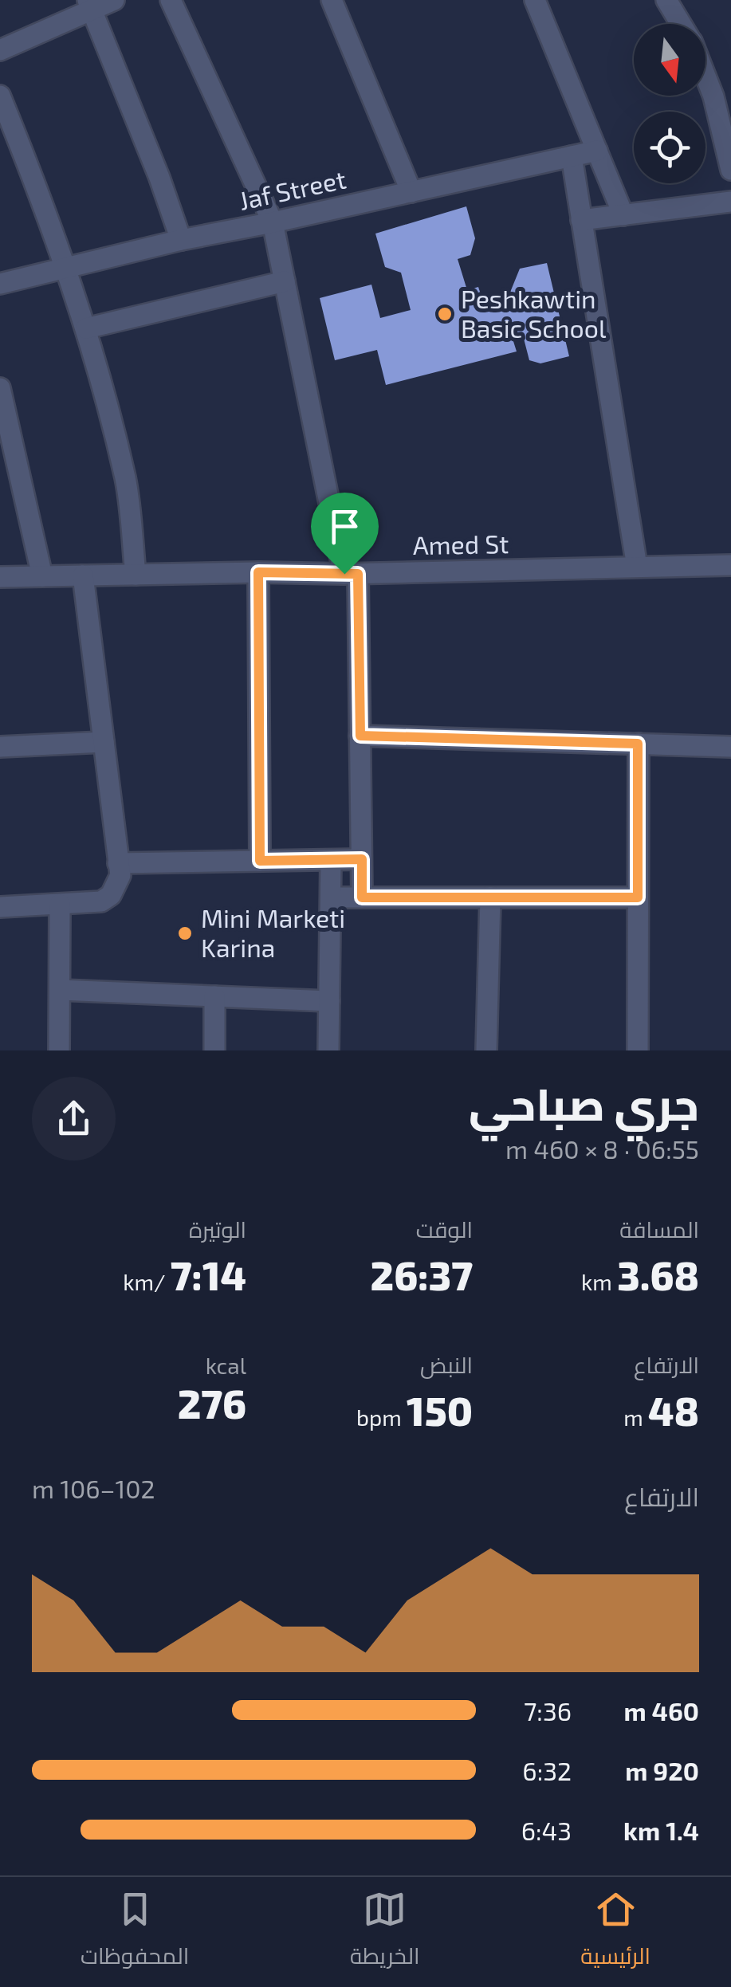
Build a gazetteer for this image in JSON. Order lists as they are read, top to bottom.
{
  "streets": {
    "street": ["Jaf Street", "Amed St"]
  },
  "places": ["Peshkawtin Basic School", "Mini Marketi Karina"],
  "north": "bottom",
  "page": {
    "heading": ["جري صباحي", "06:55 · 8 × 460 m"],
    "stats": [
      ["المسافة", "3.68 km"],
      ["الوقت", "26:37"],
      ["الوتيرة", "7:14 /km"],
      ["الارتفاع", "48 m"],
      ["النبض", "150 bpm"],
      ["kcal", "276"]
    ],
    "chart": ["الارتفاع", "102–106 m"],
    "list": [
      {
        "name": "460 m",
        "note": "7:36"
      },
      {
        "name": "920 m",
        "note": "6:32"
      },
      {
        "name": "1.4 km",
        "note": "6:43"
      }
    ],
    "tabs": ["الرئيسية", "الخريطة", "المحفوظات"]
  }
}
